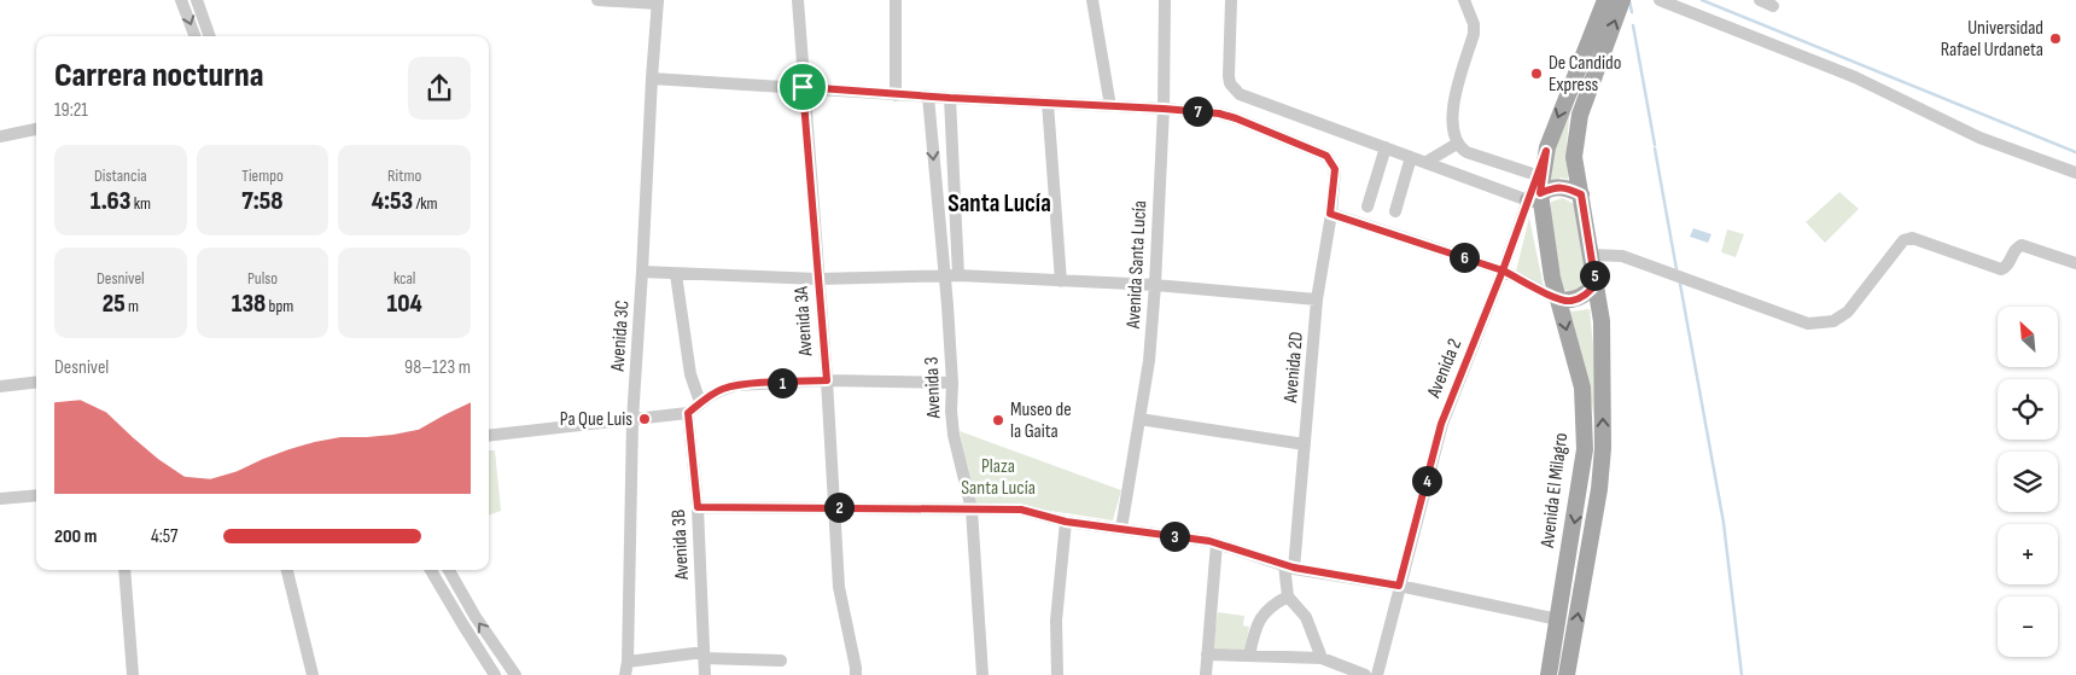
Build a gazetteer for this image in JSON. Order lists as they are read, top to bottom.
{
  "streets": {
    "main road": ["Avenida El Milagro"],
    "street": [
      "Avenida Santa Lucía",
      "Avenida 3A",
      "Avenida 3C",
      "Avenida 2D",
      "Avenida 2",
      "Avenida 3",
      "Avenida 3B"
    ]
  },
  "crossings": [
    ["Avenida Santa Lucía", "Avenida 2D"],
    ["Avenida 2", "Avenida El Milagro"]
  ],
  "districts": ["Santa Lucía"],
  "parks": ["Plaza Santa Lucía"],
  "places": [
    "Universidad Rafael Urdaneta",
    "De Candido Express",
    "Pa Que Luis",
    "Museo de la Gaita"
  ],
  "north": "top left",
  "page": {
    "heading": ["Carrera nocturna", "19:21"],
    "pins": [
      "7",
      "6",
      "5",
      "1",
      "4",
      "2",
      "3"
    ],
    "stats": [
      ["Distancia", "1.63 km"],
      ["Tiempo", "7:58"],
      ["Ritmo", "4:53 /km"],
      ["Desnivel", "25 m"],
      ["Pulso", "138 bpm"],
      ["kcal", "104"]
    ],
    "map_buttons": ["+", "−"],
    "chart": ["Desnivel", "98–123 m"],
    "list": [
      {
        "name": "200 m",
        "note": "4:57"
      }
    ]
  }
}
